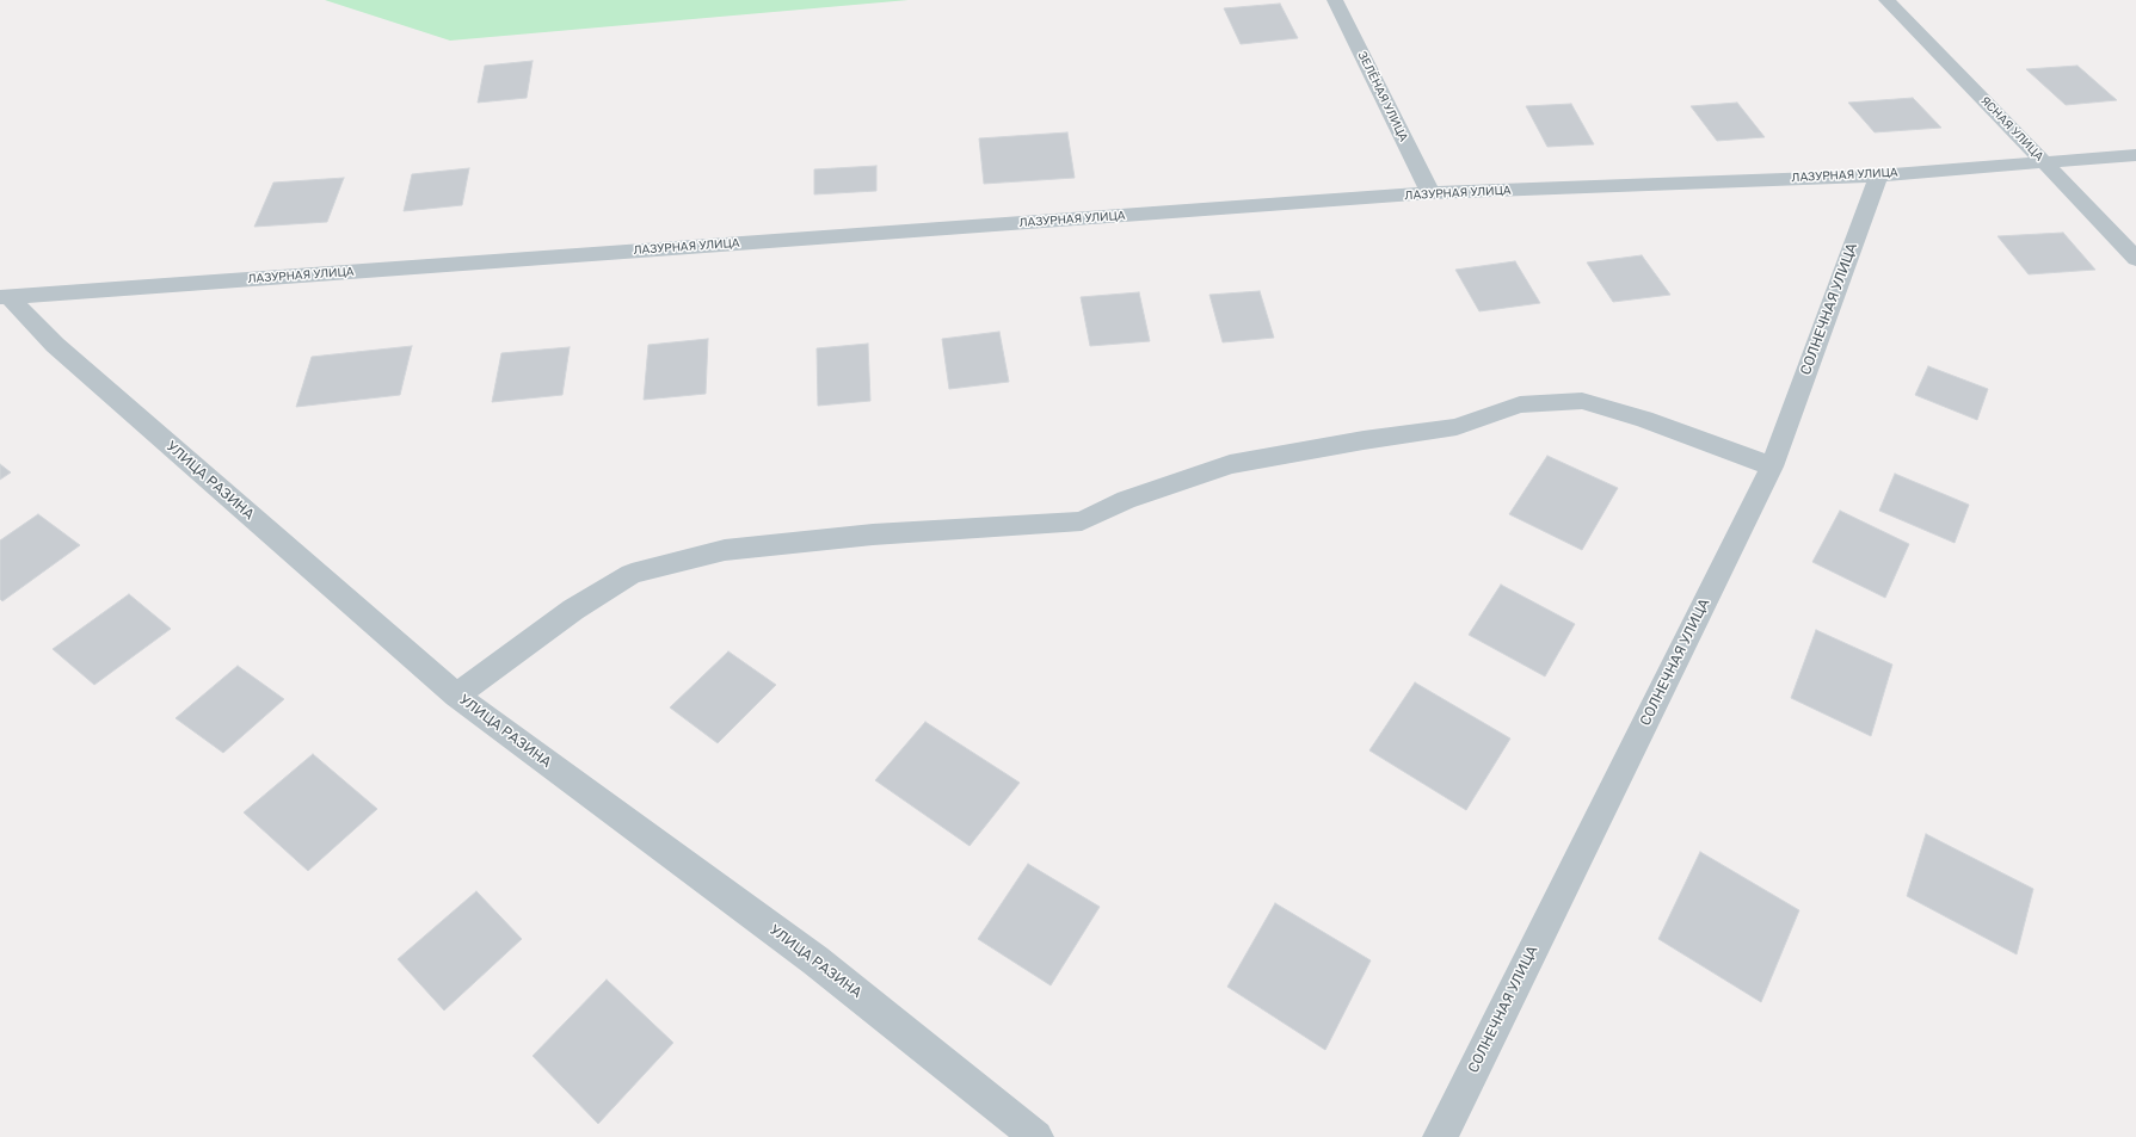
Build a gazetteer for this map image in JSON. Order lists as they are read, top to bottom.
{
  "streets": {
    "street": [
      "ЗЕЛЁНАЯ УЛИЦА",
      "ЯСНАЯ УЛИЦА",
      "ЛАЗУРНАЯ УЛИЦА",
      "СОЛНЕЧНАЯ УЛИЦА",
      "УЛИЦА РАЗИНА"
    ]
  },
  "crossings": [
    ["ЗЕЛЁНАЯ УЛИЦА", "ЛАЗУРНАЯ УЛИЦА"],
    ["ЯСНАЯ УЛИЦА", "ЛАЗУРНАЯ УЛИЦА"],
    ["ЛАЗУРНАЯ УЛИЦА", "СОЛНЕЧНАЯ УЛИЦА"],
    ["ЛАЗУРНАЯ УЛИЦА", "УЛИЦА РАЗИНА"]
  ]
}
